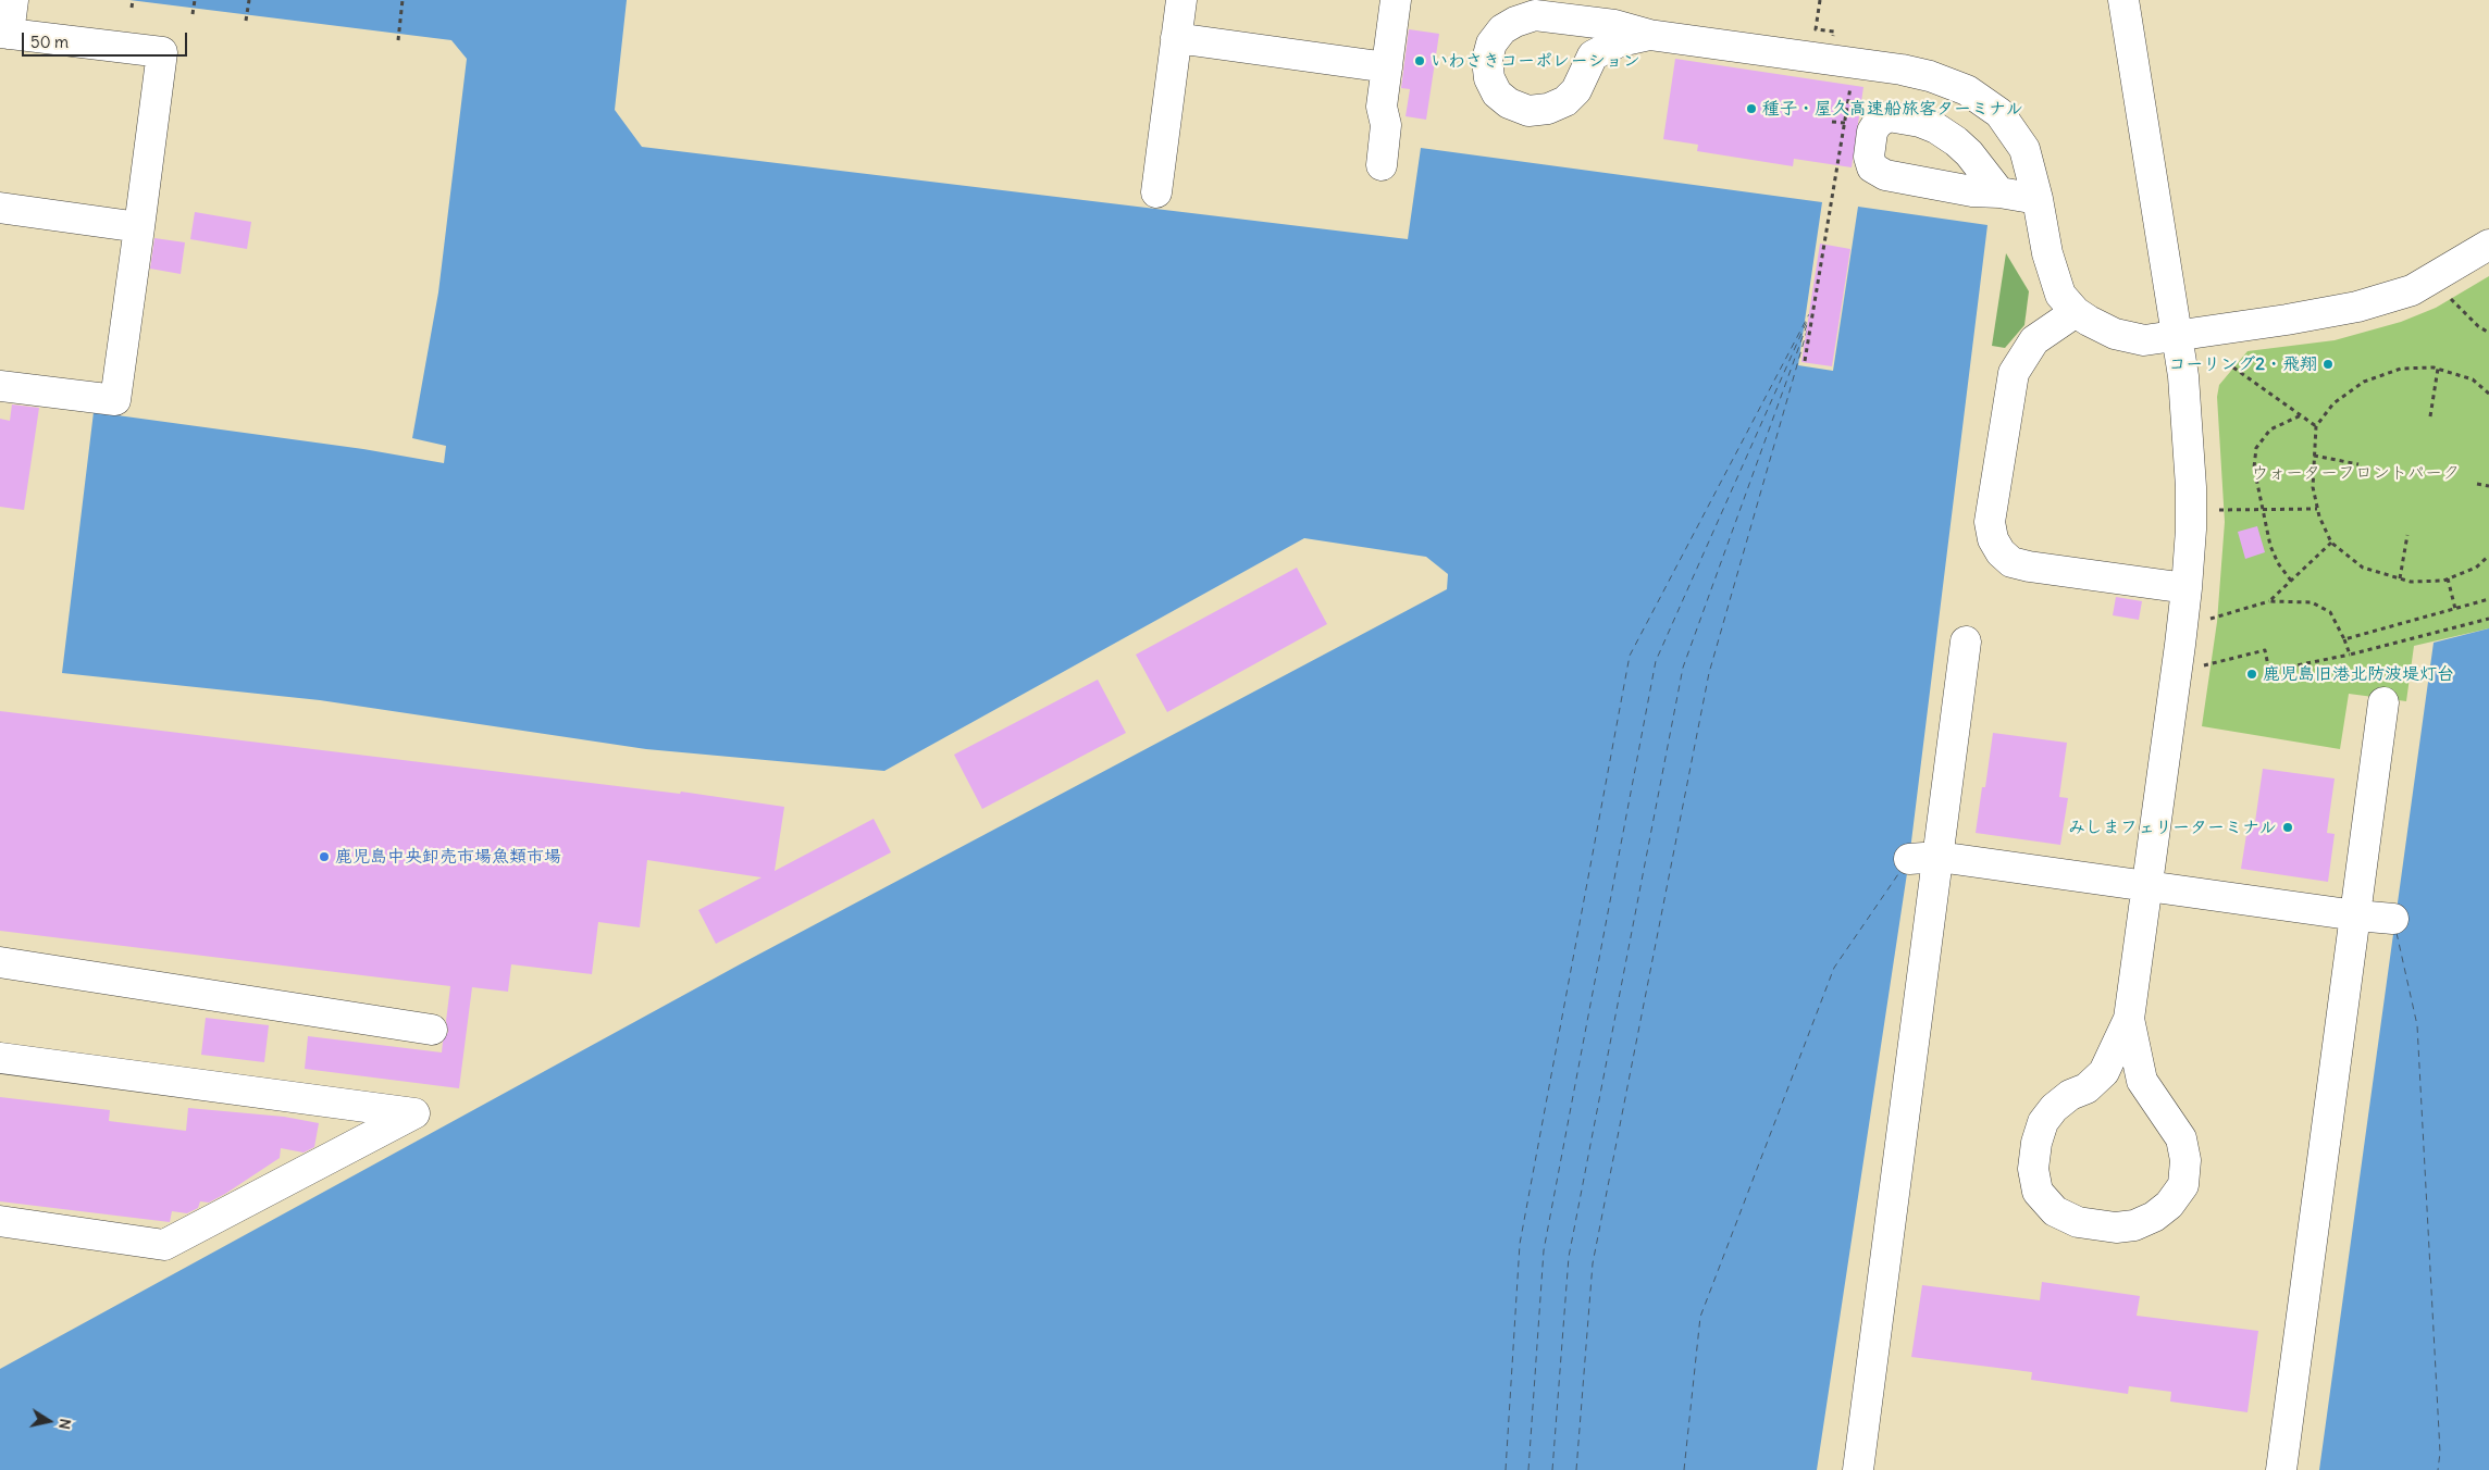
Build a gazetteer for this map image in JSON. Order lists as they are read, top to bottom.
{
  "parks": ["ウォーターフロントパーク"],
  "places": [
    "いわさきコーポレーション",
    "種子・屋久高速船旅客ターミナル",
    "コーリング2・飛翔",
    "鹿児島旧港北防波堤灯台",
    "みしまフェリーターミナル",
    "鹿児島中央卸売市場魚類市場"
  ],
  "scale_bar": "50 m",
  "north": "right"
}
